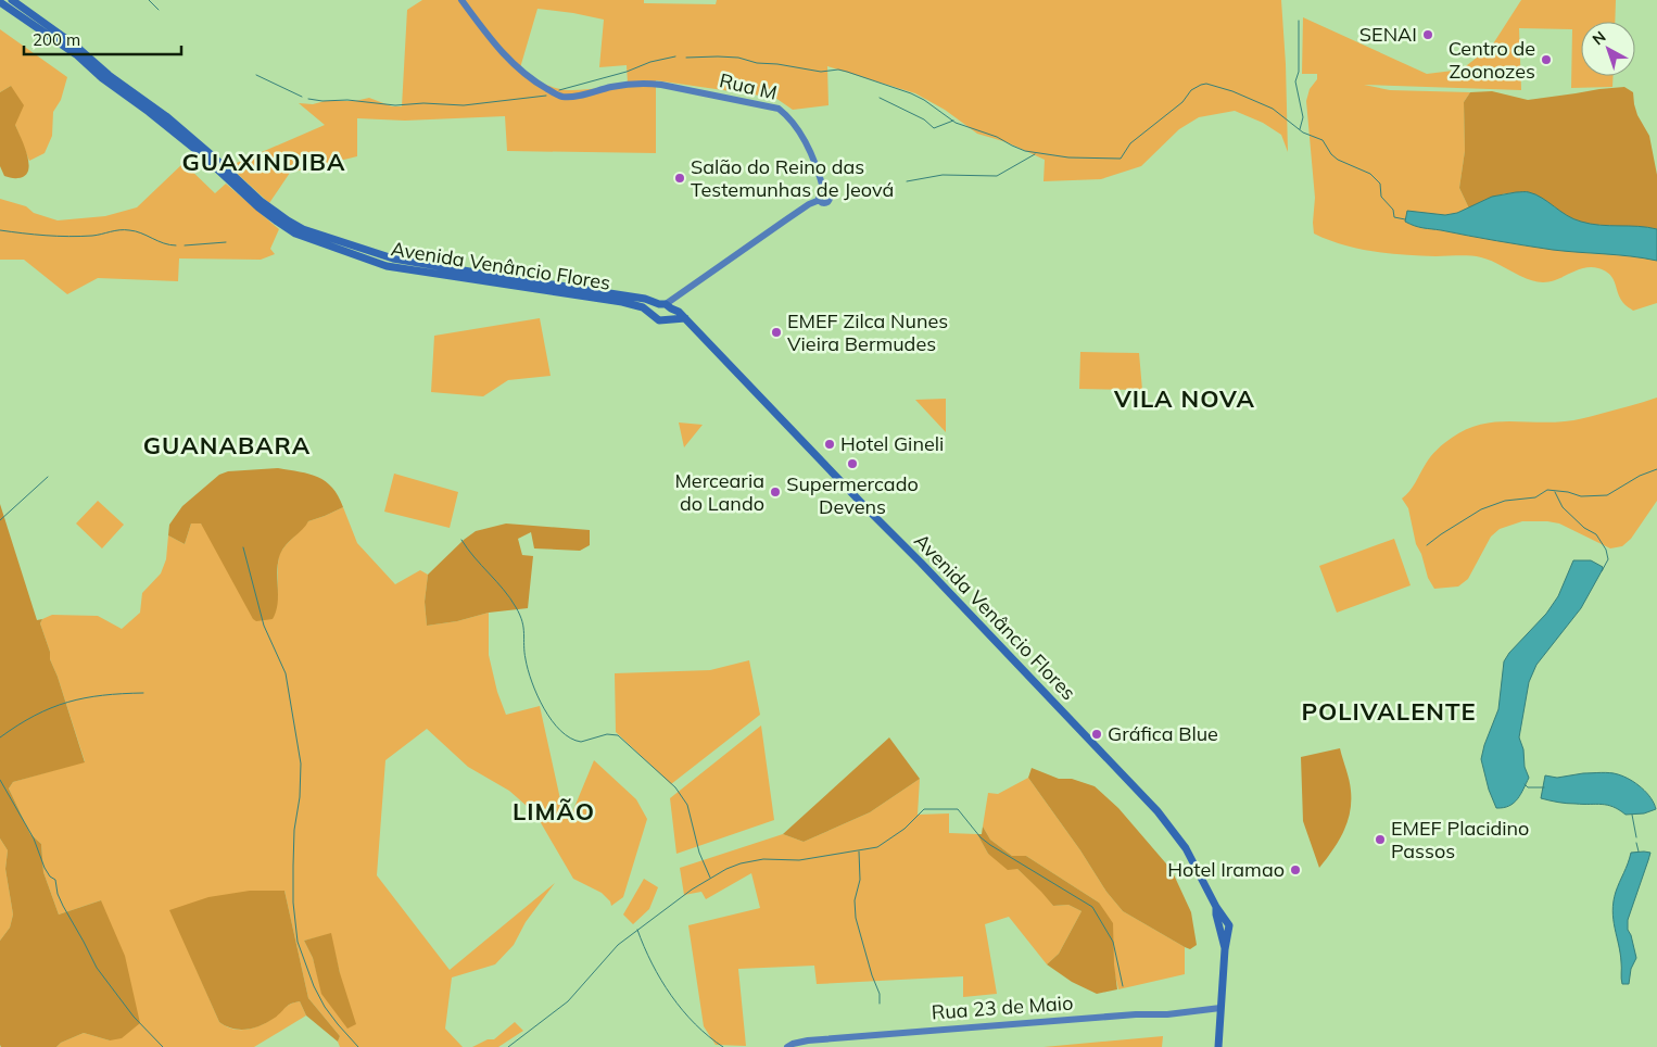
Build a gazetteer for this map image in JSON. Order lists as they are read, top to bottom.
{
  "streets": {
    "main road": ["Avenida Venâncio Flores"],
    "street": ["Rua M", "Rua 23 de Maio"]
  },
  "crossings": [
    ["Rua M", "Avenida Venâncio Flores"],
    ["Avenida Venâncio Flores", "Rua 23 de Maio"]
  ],
  "districts": [
    "GUAXINDIBA",
    "VILA NOVA",
    "GUANABARA",
    "POLIVALENTE",
    "LIMÃO"
  ],
  "places": [
    "SENAI",
    "Centro de Zoonozes",
    "Salão do Reino das Testemunhas de Jeová",
    "EMEF Zilca Nunes Vieira Bermudes",
    "Hotel Gineli",
    "Supermercado Devens",
    "Mercearia do Lando",
    "Gráfica Blue",
    "EMEF Placidino Passos",
    "Hotel Iramao"
  ],
  "scale_bar": "200 m",
  "north": "top left"
}
